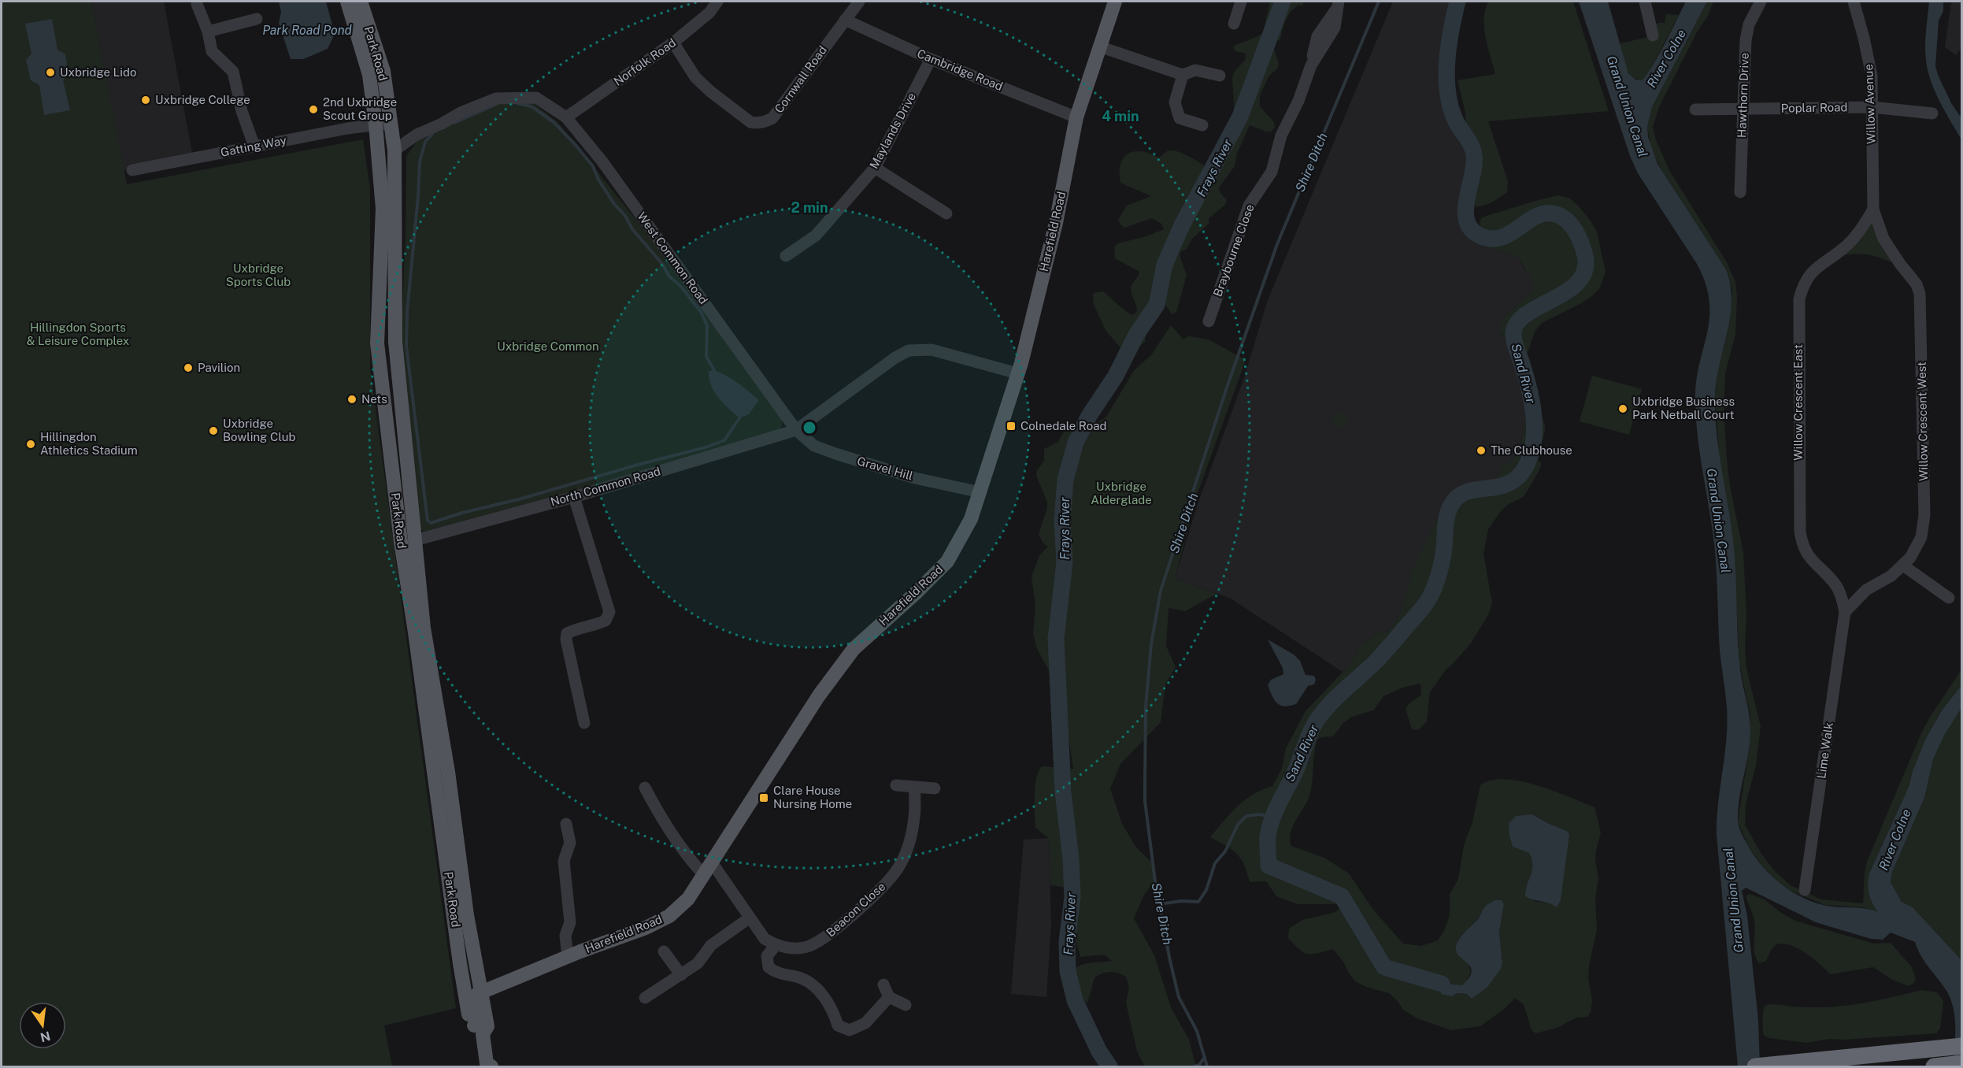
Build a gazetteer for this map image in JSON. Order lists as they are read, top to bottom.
{
  "streets": {
    "main road": ["Park Road", "Harefield Road"],
    "street": [
      "Norfolk Road",
      "Cambridge Road",
      "Cornwall Road",
      "Hawthorn Drive",
      "Willow Avenue",
      "Poplar Road",
      "Maylands Drive",
      "Gatting Way",
      "Braybourne Close",
      "West Common Road",
      "Willow Crescent East",
      "Willow Crescent West",
      "Gravel Hill",
      "North Common Road",
      "Lime Walk",
      "Beacon Close"
    ]
  },
  "crossings": [
    ["Park Road", "Gatting Way"],
    ["Park Road", "Harefield Road"],
    ["Park Road", "North Common Road"],
    ["Norfolk Road", "Cornwall Road"],
    ["Norfolk Road", "West Common Road"],
    ["Cambridge Road", "Cornwall Road"],
    ["Cambridge Road", "Maylands Drive"],
    ["Cambridge Road", "Harefield Road"],
    ["Hawthorn Drive", "Poplar Road"],
    ["Willow Avenue", "Poplar Road"],
    ["Willow Avenue", "Willow Crescent East"],
    ["Willow Avenue", "Willow Crescent West"],
    ["Harefield Road", "Gravel Hill"],
    ["West Common Road", "Gravel Hill"],
    ["West Common Road", "North Common Road"],
    ["Willow Crescent East", "Willow Crescent West"],
    ["Willow Crescent East", "Lime Walk"],
    ["Willow Crescent West", "Lime Walk"],
    ["Gravel Hill", "North Common Road"]
  ],
  "water": [
    "Park Road Pond",
    "River Colne",
    "Grand Union Canal",
    "Shire Ditch",
    "Frays River",
    "Sand River"
  ],
  "parks": [
    "Uxbridge Sports Club",
    "Hillingdon Sports & Leisure Complex",
    "Uxbridge Common",
    "Uxbridge Alderglade"
  ],
  "places": {
    "other": [
      "Uxbridge Lido",
      "Uxbridge College",
      "2nd Uxbridge Scout Group",
      "Pavilion",
      "Nets",
      "Uxbridge Business Park Netball Court",
      "Uxbridge Bowling Club",
      "Hillingdon Athletics Stadium",
      "The Clubhouse"
    ],
    "transit": ["Colnedale Road", "Clare House Nursing Home"]
  },
  "north": "bottom",
  "rings": ["4 min", "2 min"]
}
